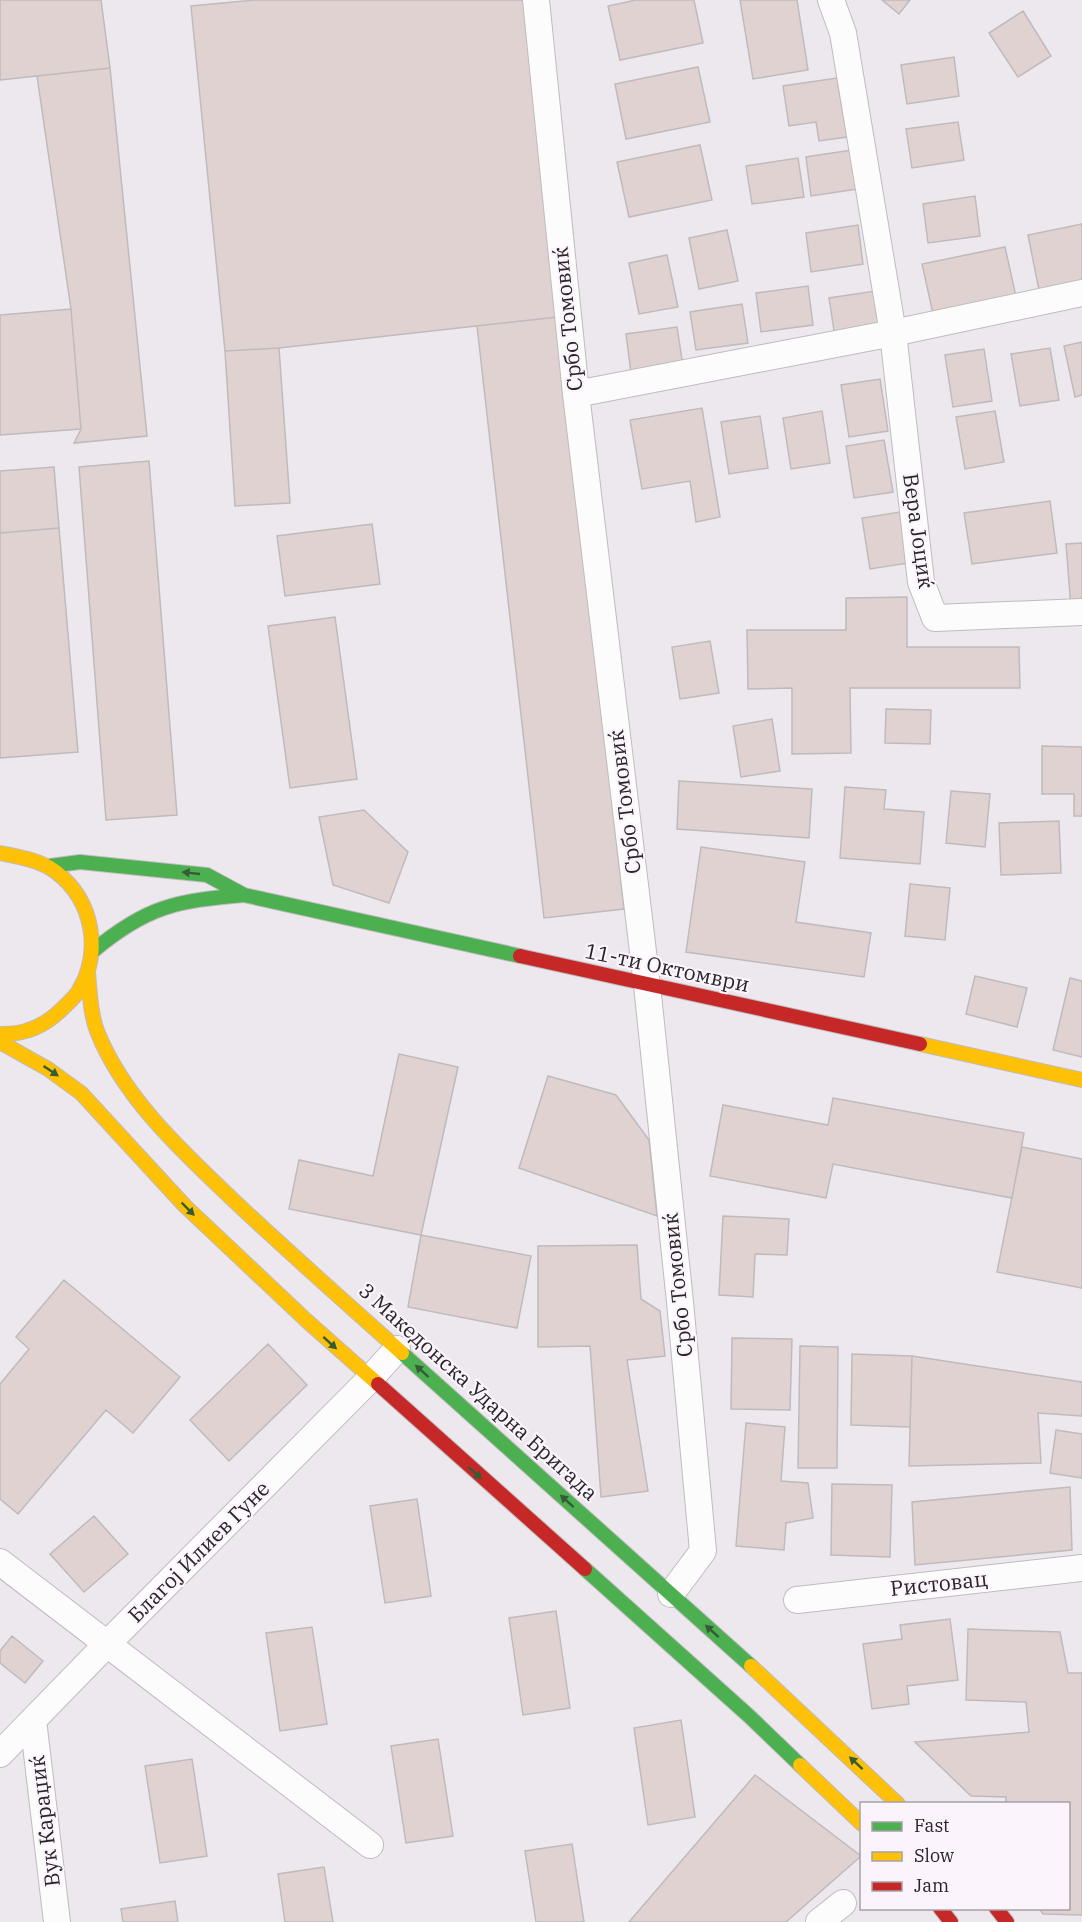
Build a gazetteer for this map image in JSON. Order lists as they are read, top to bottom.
{
  "streets": {
    "street": [
      "Србо Томовиќ",
      "Вера Јоциќ",
      "11-ти Октомври",
      "3 Македонска Ударна Бригада",
      "Благој Илиев Гуне",
      "Ристовац",
      "Вук Караџиќ"
    ]
  },
  "crossings": [
    ["Србо Томовиќ", "11-ти Октомври"],
    ["Србо Томовиќ", "3 Македонска Ударна Бригада"],
    ["3 Македонска Ударна Бригада", "Благој Илиев Гуне"],
    ["Благој Илиев Гуне", "Вук Караџиќ"]
  ],
  "legend": ["Fast", "Slow", "Jam"]
}
